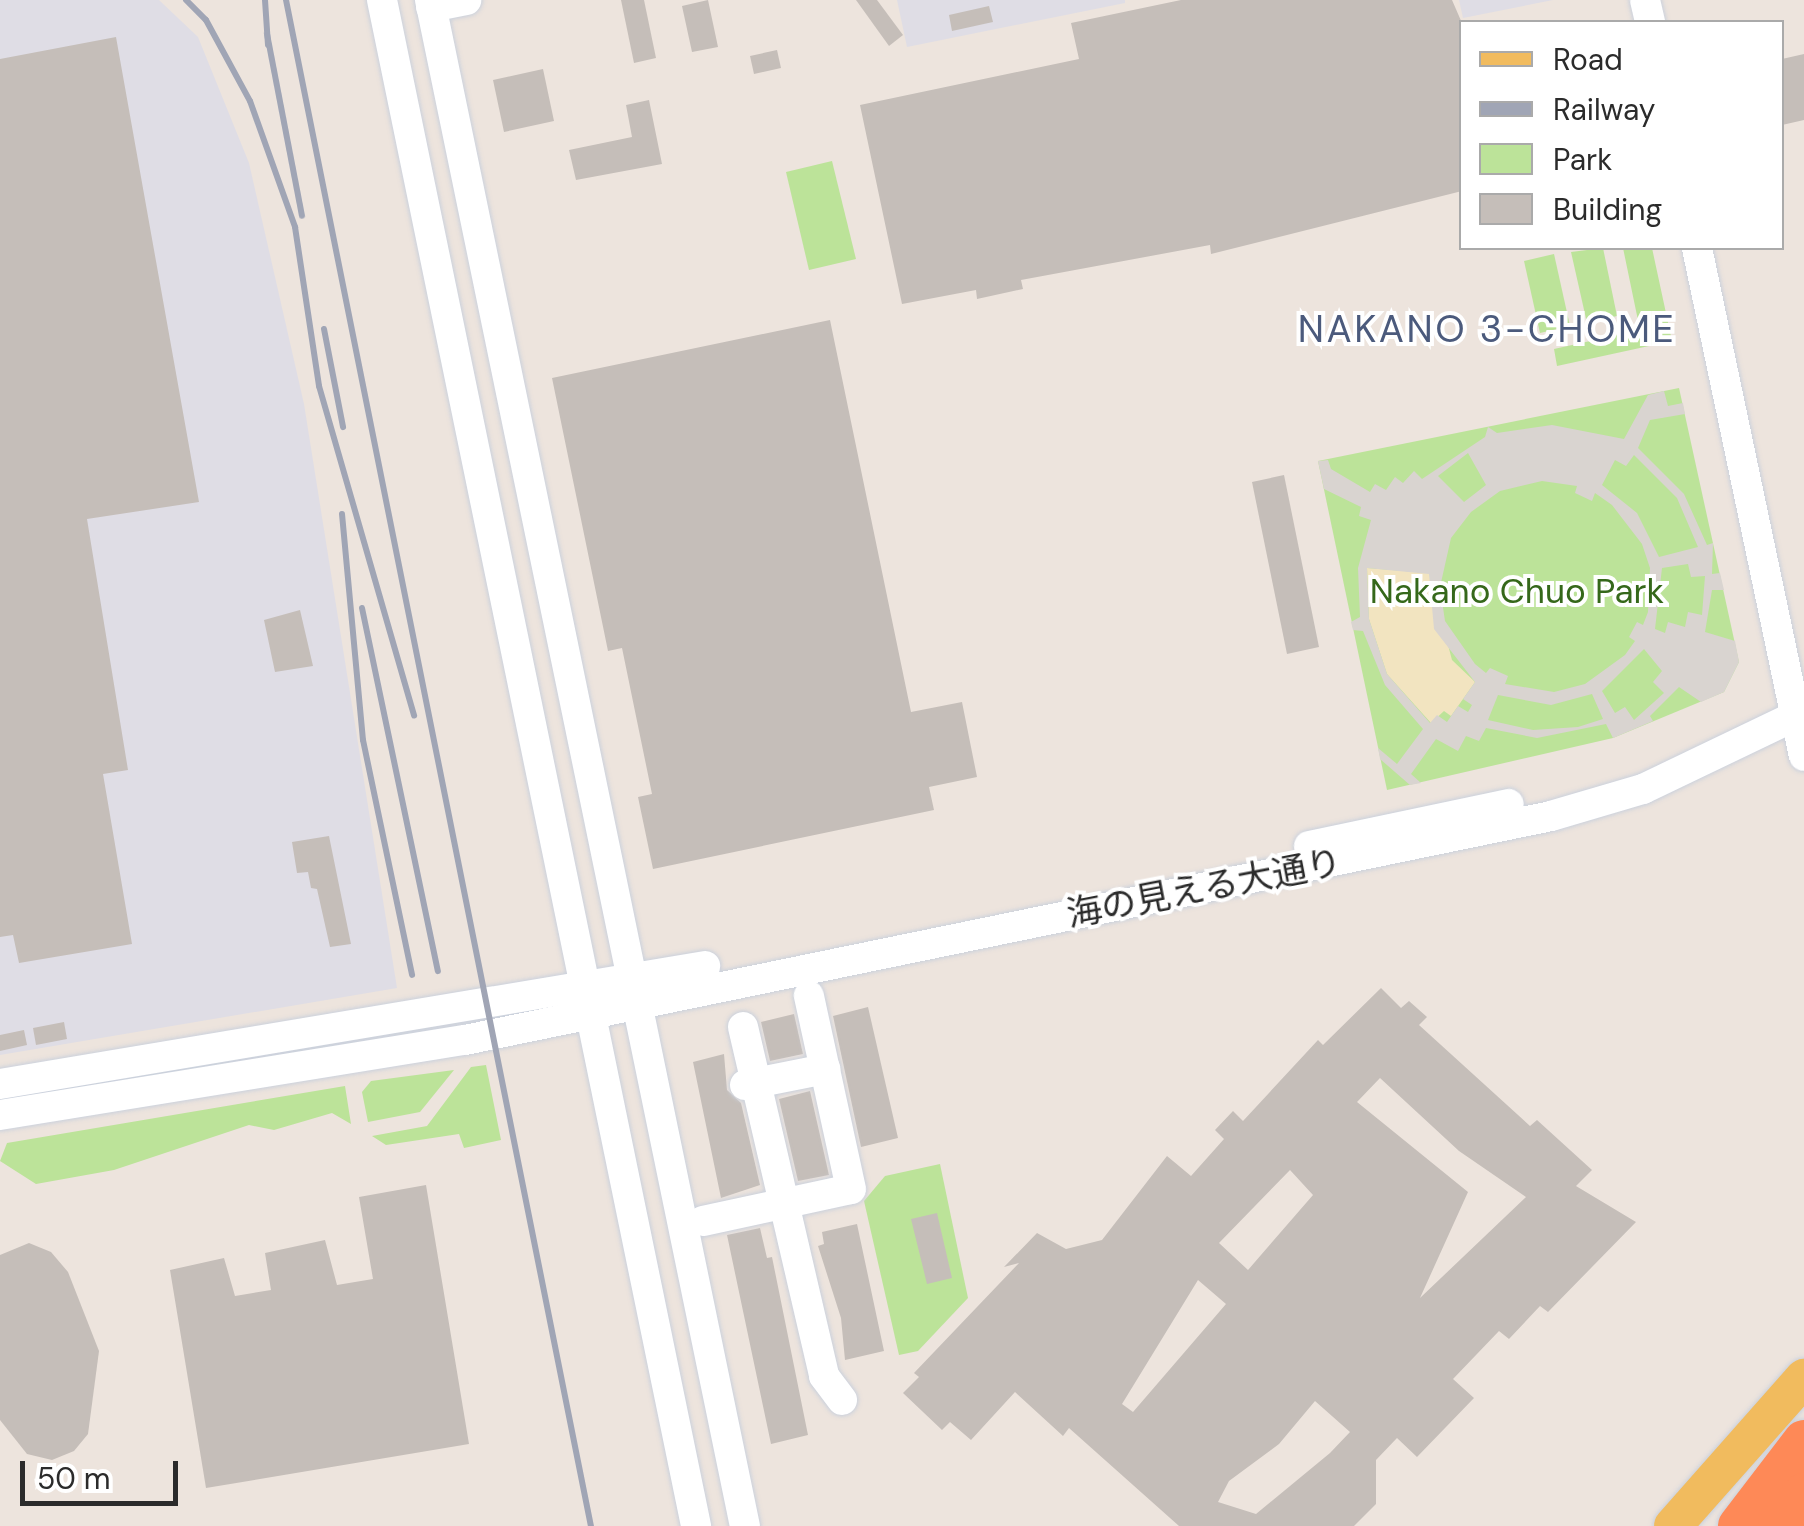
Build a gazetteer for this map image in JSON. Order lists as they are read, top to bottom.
{
  "streets": {
    "street": ["海の見える大通り"]
  },
  "districts": ["NAKANO 3-CHOME"],
  "parks": ["Nakano Chuo Park"],
  "legend": [
    "Road",
    "Railway",
    "Park",
    "Building"
  ],
  "scale_bar": "50 m"
}
